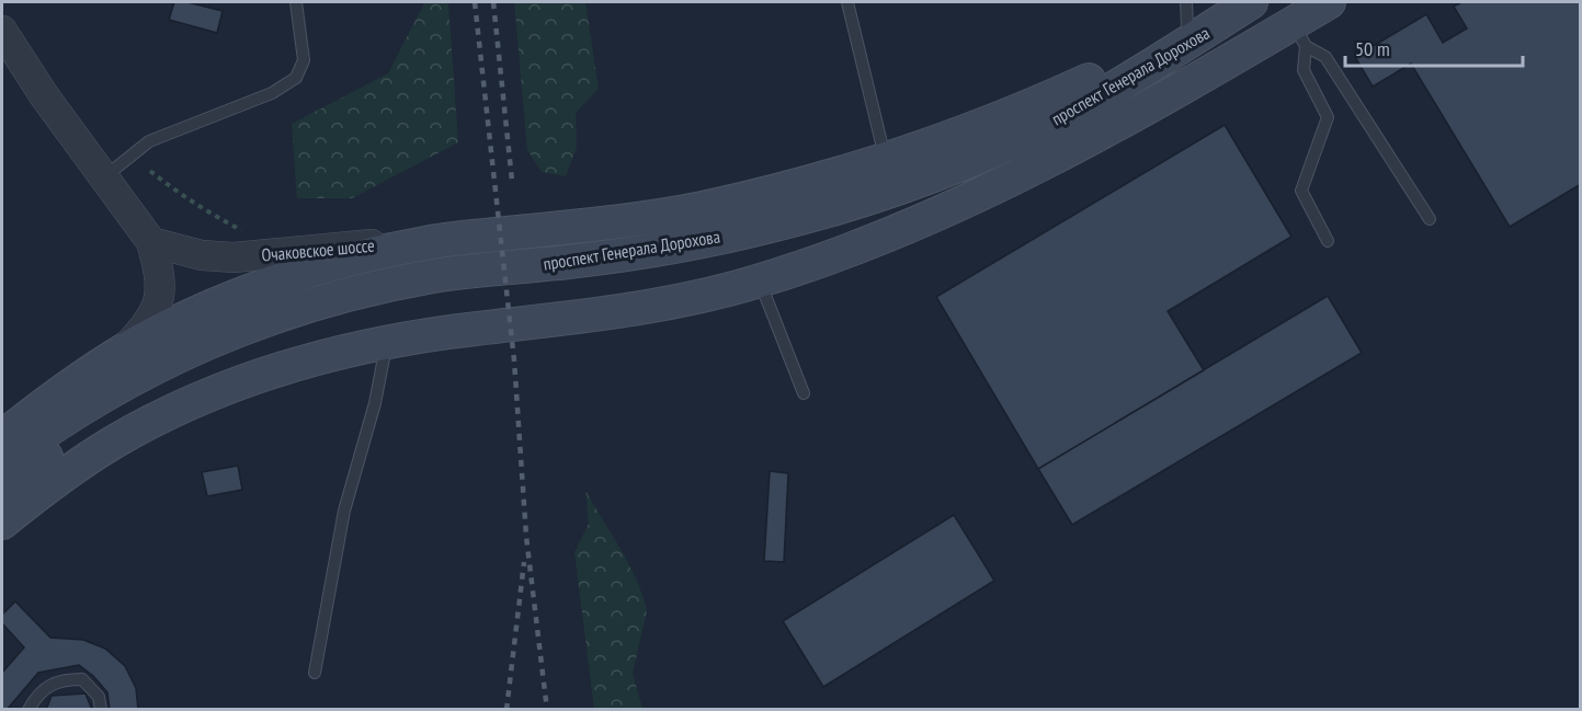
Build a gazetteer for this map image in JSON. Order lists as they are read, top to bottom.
{
  "streets": {
    "main road": ["проспект Генерала Дорохова"],
    "street": ["Очаковское шоссе"]
  },
  "crossings": [
    ["проспект Генерала Дорохова", "Очаковское шоссе"]
  ],
  "scale_bar": "50 m"
}
